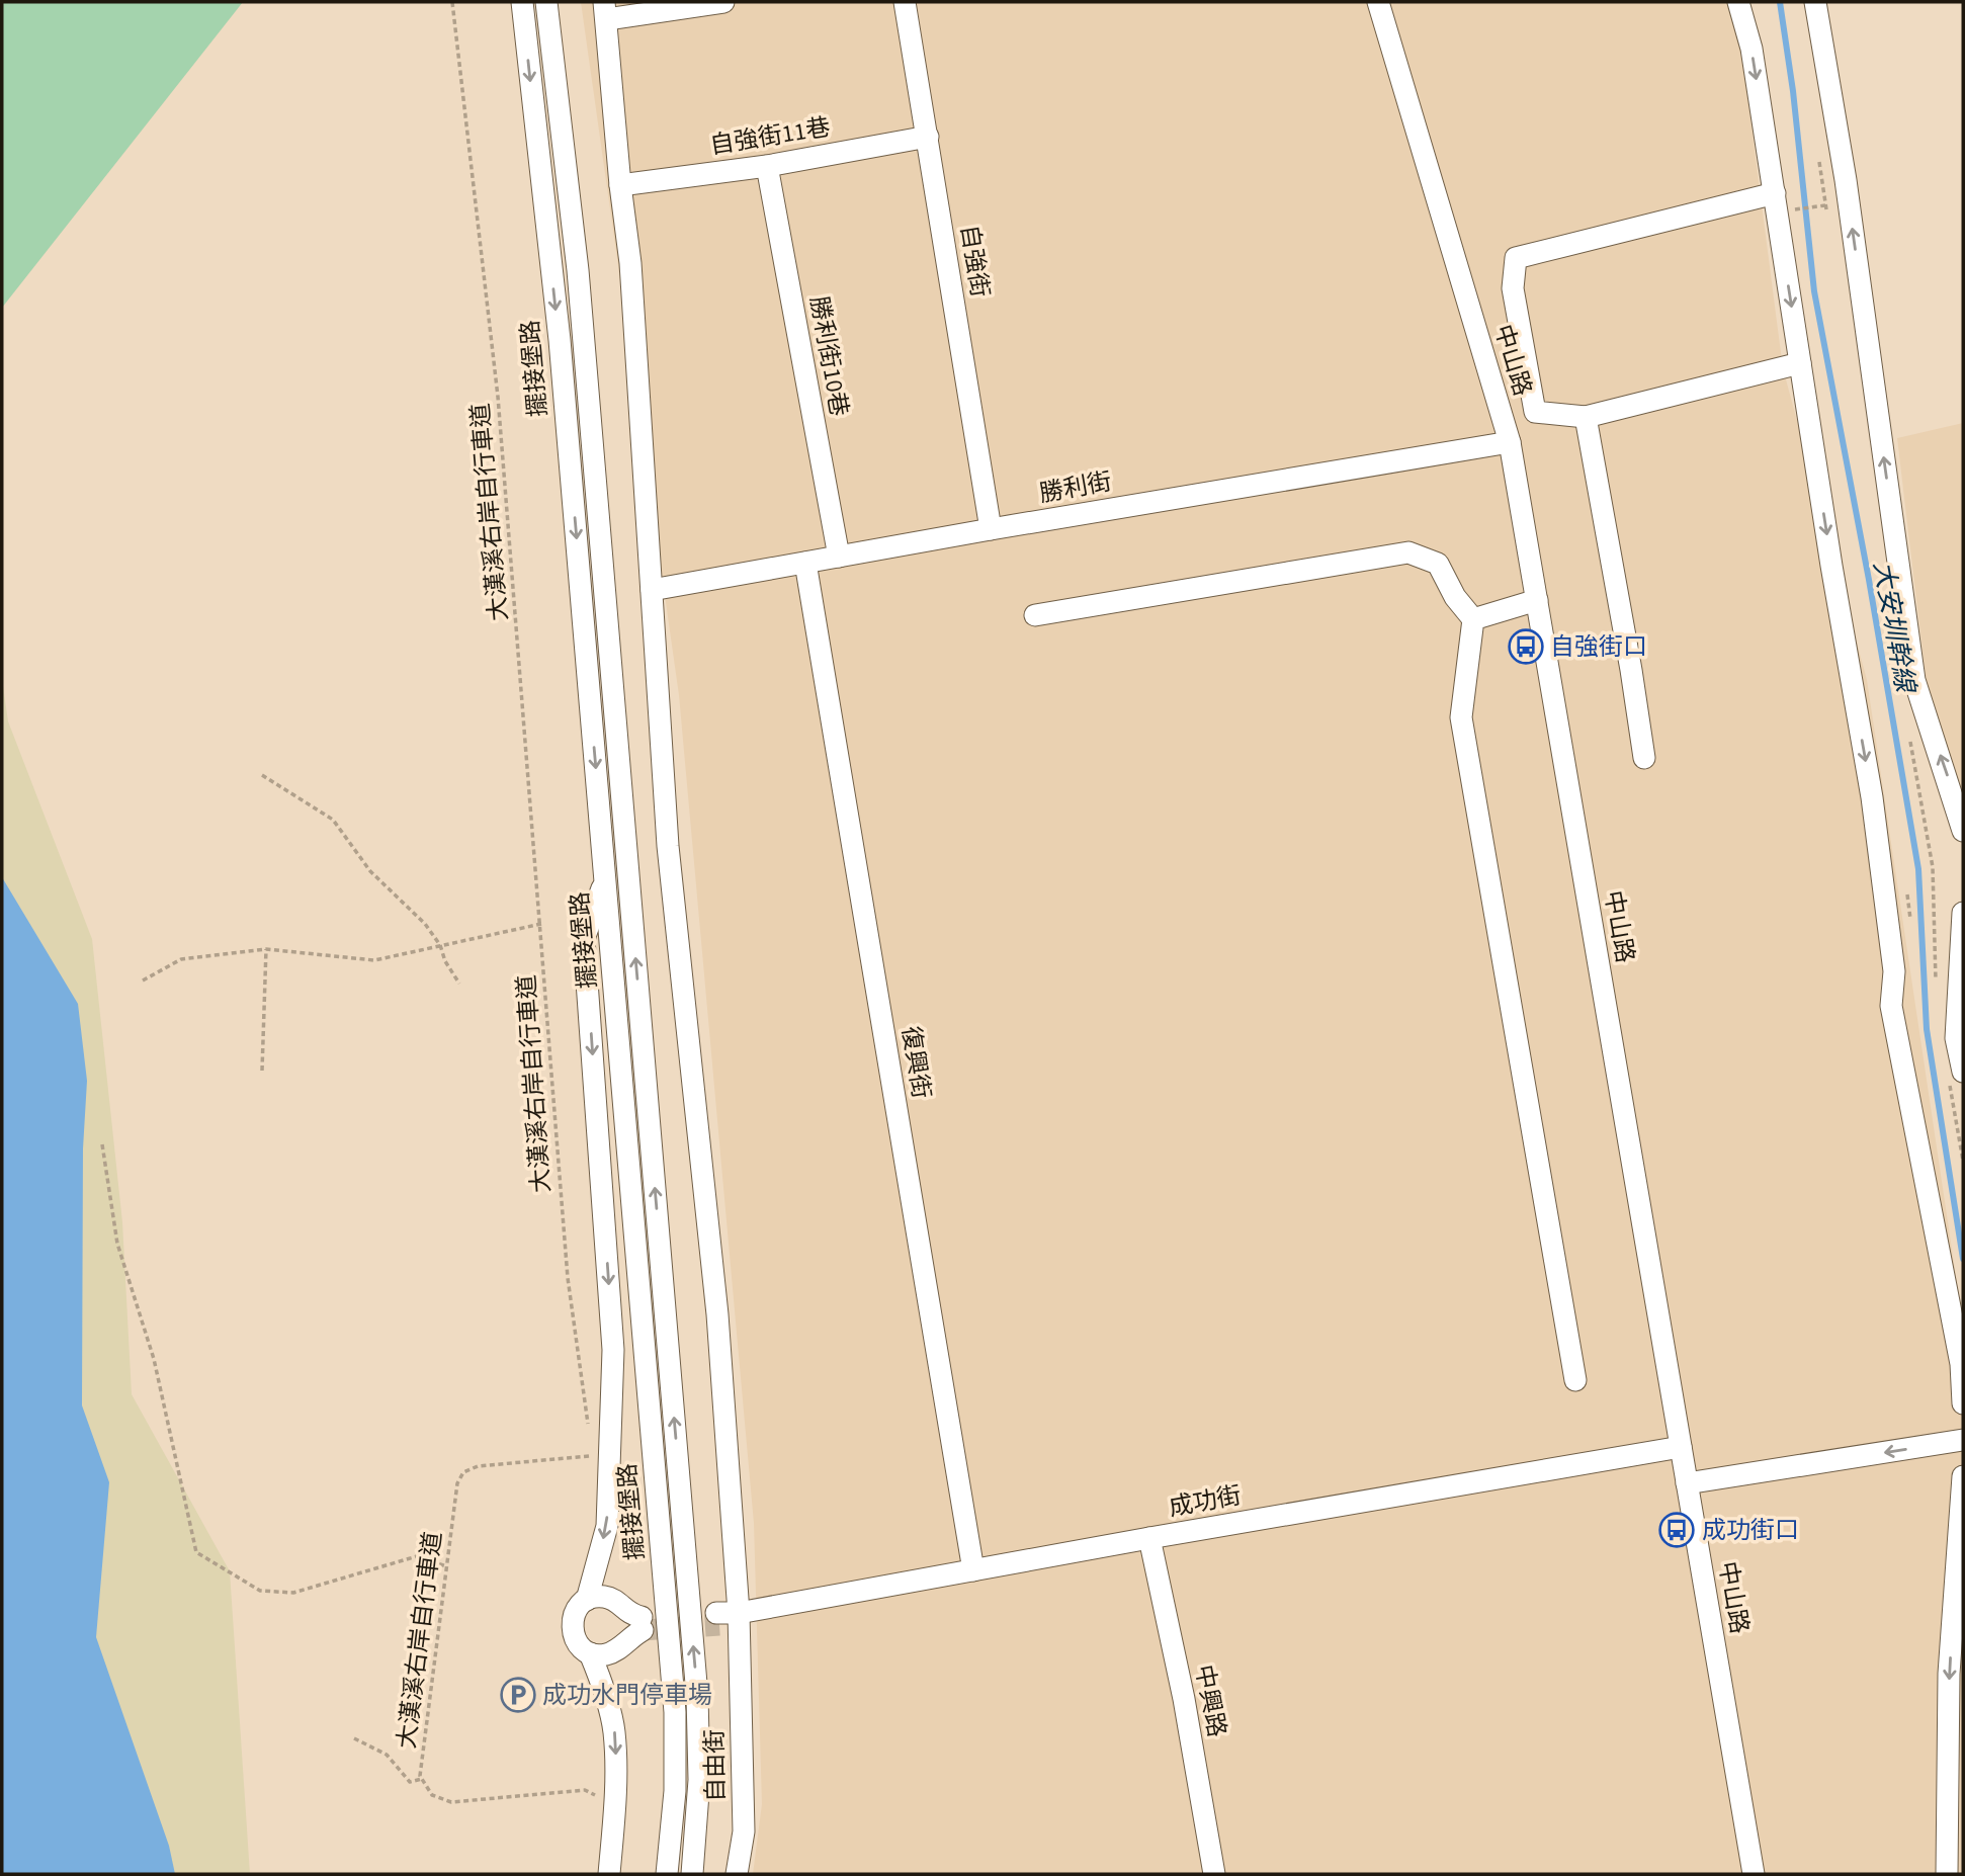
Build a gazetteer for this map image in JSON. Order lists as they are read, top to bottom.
{
  "streets": {
    "street": [
      "自強街11巷",
      "自強街",
      "勝利街10巷",
      "中山路",
      "擺接堡路",
      "勝利街",
      "復興街",
      "成功街",
      "中興路",
      "自由街"
    ],
    "path": ["大漢溪右岸自行車道"]
  },
  "crossings": [
    ["自強街11巷", "自強街"],
    ["自強街11巷", "勝利街10巷"],
    ["自強街11巷", "自由街"],
    ["自強街", "勝利街"],
    ["勝利街10巷", "勝利街"],
    ["中山路", "勝利街"],
    ["中山路", "成功街"],
    ["勝利街", "復興街"],
    ["勝利街", "自由街"],
    ["復興街", "成功街"],
    ["成功街", "中興路"],
    ["成功街", "自由街"]
  ],
  "water": ["大安圳幹線"],
  "places": {
    "bus stop": ["自強街口", "成功街口"],
    "parking": ["成功水門停車場"]
  }
}
